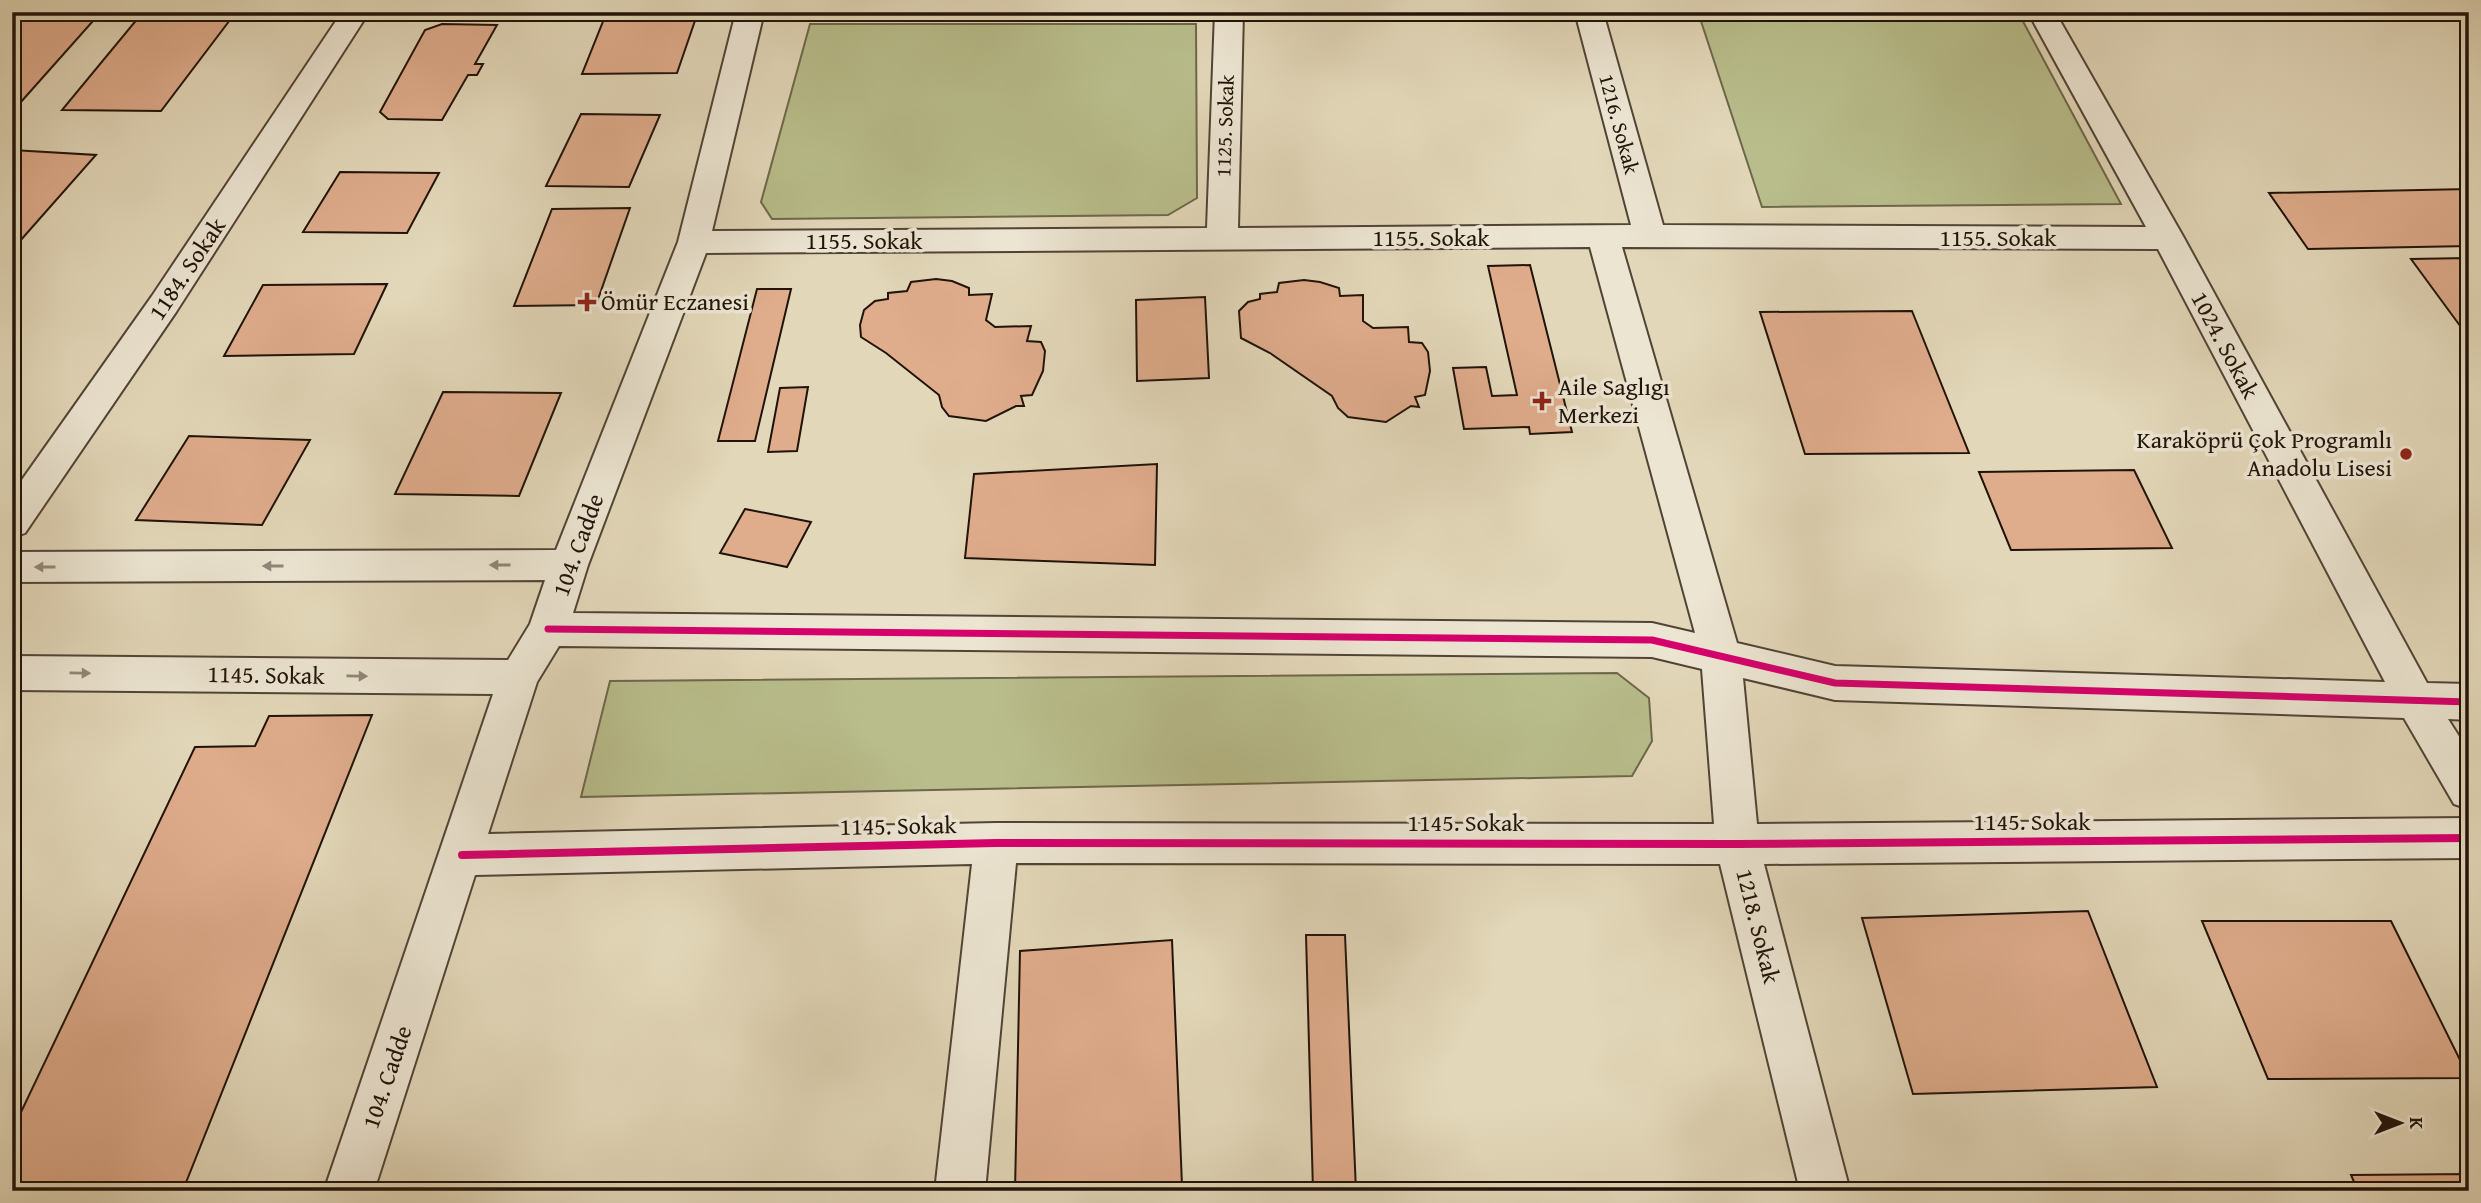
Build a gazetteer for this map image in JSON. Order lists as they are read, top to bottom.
{
  "streets": {
    "street": [
      "1216. Sokak",
      "1125. Sokak",
      "1155. Sokak",
      "1184. Sokak",
      "1024. Sokak",
      "104. Cadde",
      "1145. Sokak",
      "1218. Sokak"
    ]
  },
  "crossings": [
    ["1216. Sokak", "1155. Sokak"],
    ["1125. Sokak", "1155. Sokak"],
    ["1155. Sokak", "1024. Sokak"],
    ["1155. Sokak", "104. Cadde"],
    ["1155. Sokak", "1218. Sokak"],
    ["104. Cadde", "1145. Sokak"],
    ["1145. Sokak", "1218. Sokak"]
  ],
  "places": {
    "health": ["Ömür Eczanesi", "Aile Saglıgı Merkezi"],
    "other": ["Karaköprü Çok Programlı Anadolu Lisesi"]
  },
  "north": "right"
}
